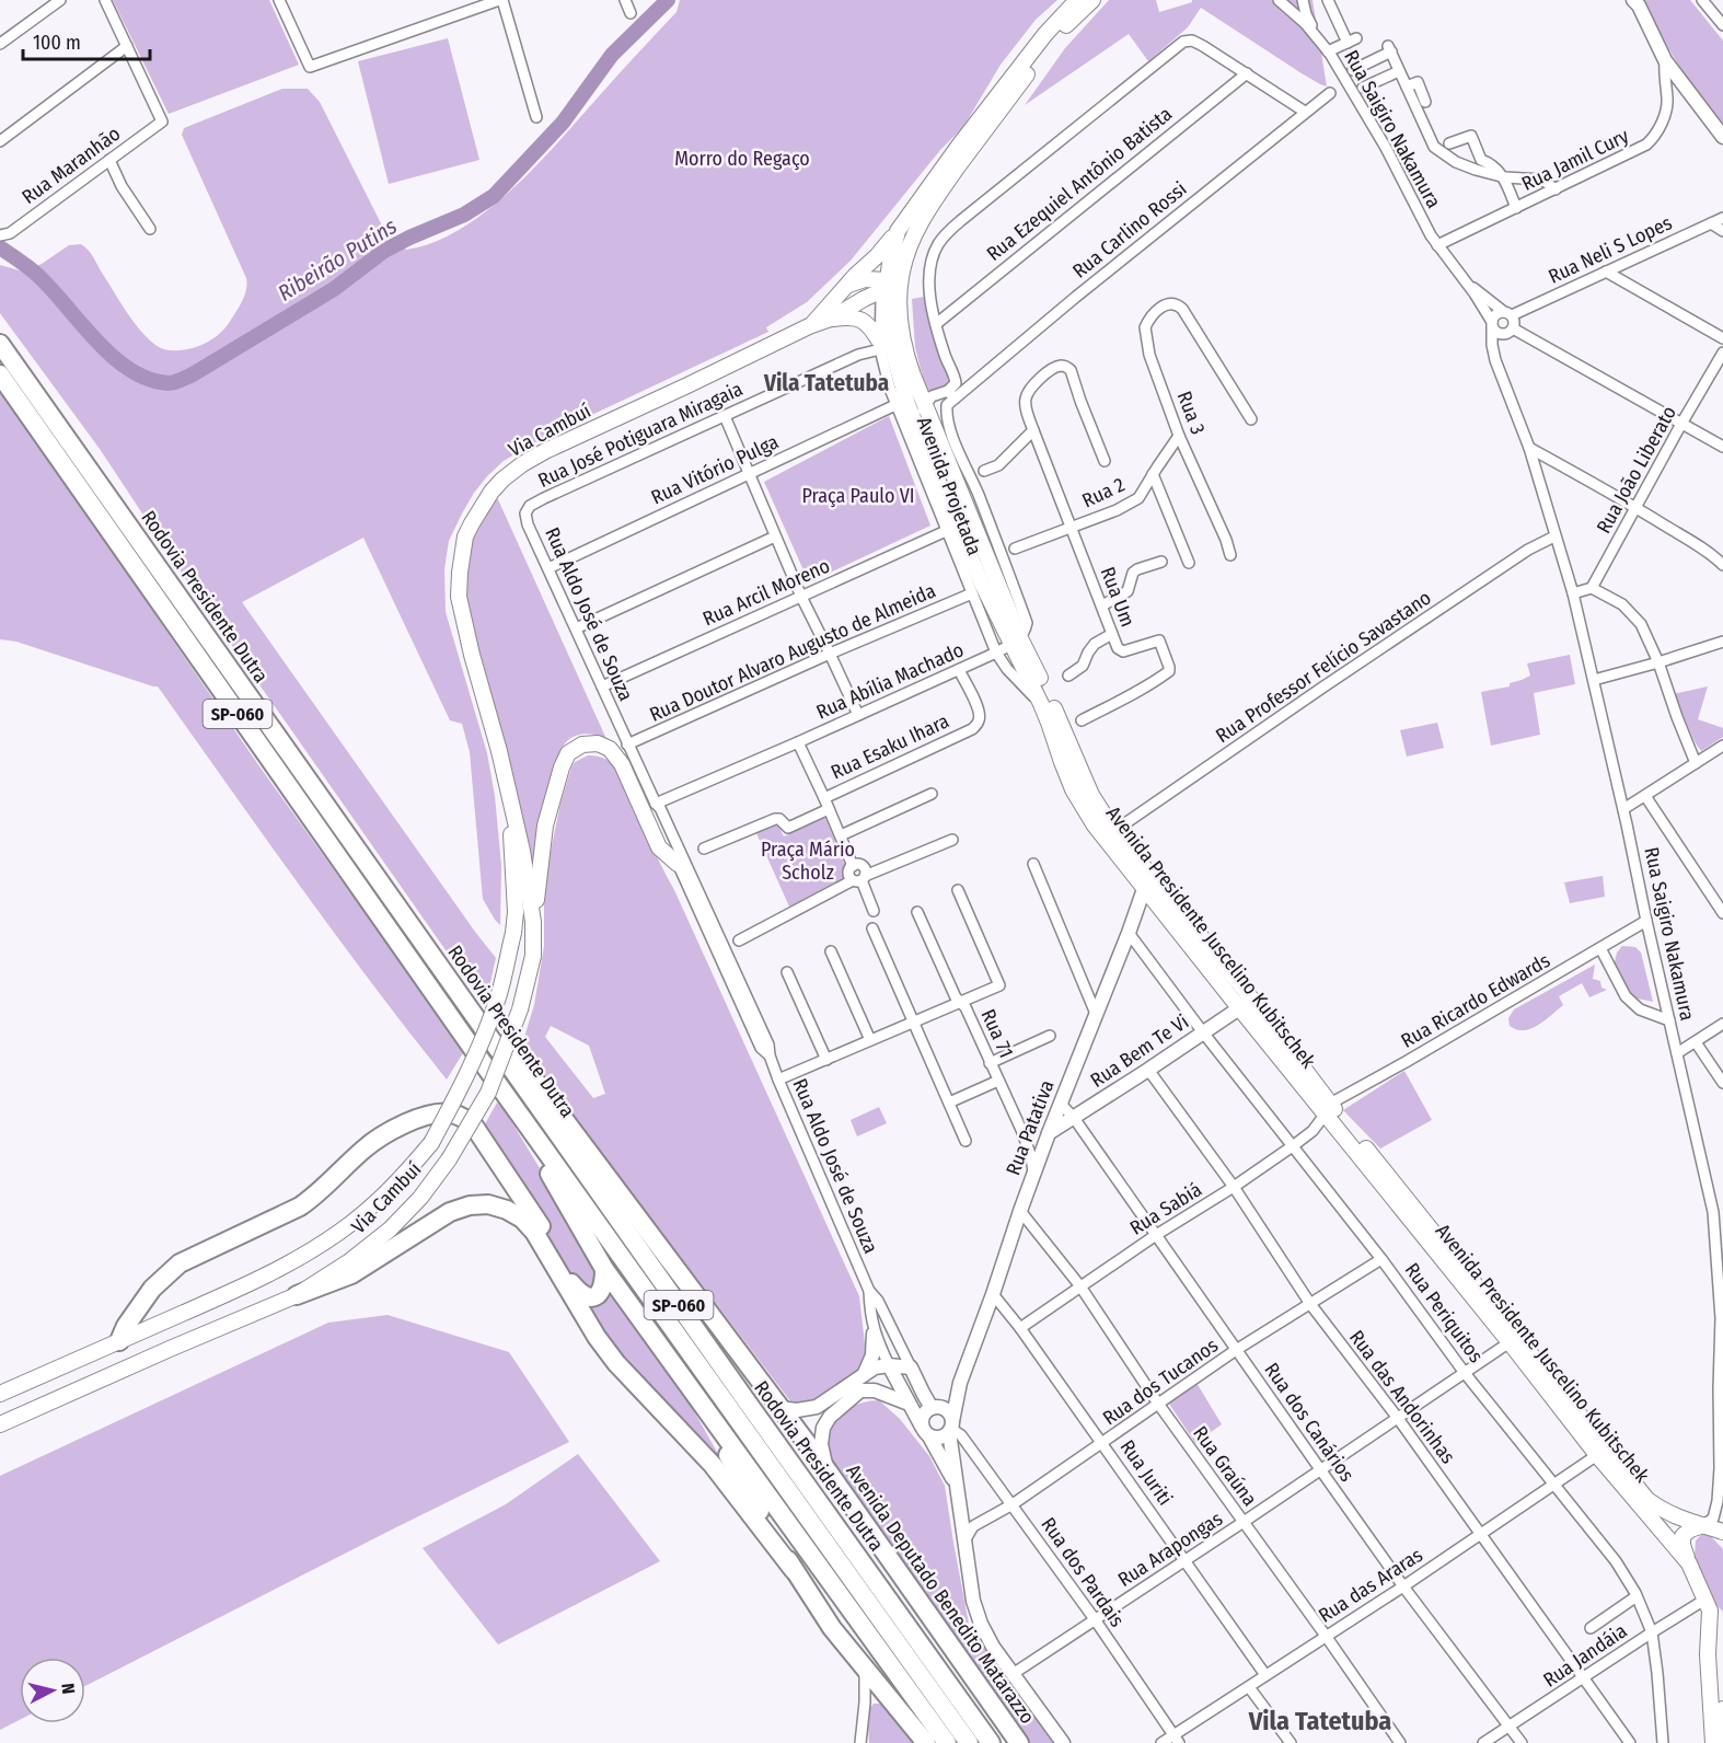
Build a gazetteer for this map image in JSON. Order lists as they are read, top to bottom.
{
  "streets": {
    "highway": ["Rodovia Presidente Dutra", "SP-060", "Avenida Deputado Benedito Matarazzo"],
    "main road": [
      "Via Cambuí",
      "Avenida Presidente Juscelino Kubitschek",
      "Rua Bem Te Vi",
      "Rua Patativa"
    ],
    "street": [
      "Rua Saigiro Nakamura",
      "Rua Jamil Cury",
      "Rua Maranhão",
      "Rua Ezequiel Antônio Batista",
      "Rua Carlino Rossi",
      "Rua Neli S Lopes",
      "Rua 3",
      "Rua José Potiguara Miragaia",
      "Rua Vitório Pulga",
      "Rua João Liberato",
      "Avenida Projetada",
      "Rua 2",
      "Rua Arcil Moreno",
      "Rua Um",
      "Rua Aldo José de Souza",
      "Rua Doutor Alvaro Augusto de Almeida",
      "Rua Professor Felício Savastano",
      "Rua Abília Machado",
      "Rua Esaku Ihara",
      "Rua Ricardo Edwards",
      "Rua 71",
      "Rua Sabiá",
      "Rua Periquitos",
      "Rua dos Tucanos",
      "Rua das Andorinhas",
      "Rua dos Canários",
      "Rua Graúna",
      "Rua Juriti",
      "Rua Arapongas",
      "Rua dos Pardais",
      "Rua das Araras",
      "Rua Jandáia"
    ]
  },
  "crossings": [
    ["Rua Saigiro Nakamura", "Rua Jamil Cury"],
    ["Rua Saigiro Nakamura", "Rua Neli S Lopes"],
    ["Rua Saigiro Nakamura", "Rua Professor Felício Savastano"],
    ["Rua Saigiro Nakamura", "Avenida Presidente Juscelino Kubitschek"],
    ["Rua Saigiro Nakamura", "Rua Ricardo Edwards"],
    ["Rua Carlino Rossi", "Avenida Projetada"],
    ["Rua Carlino Rossi", "Avenida Presidente Juscelino Kubitschek"],
    ["Rua 3", "Rua 2"],
    ["Via Cambuí", "Avenida Projetada"],
    ["Via Cambuí", "Avenida Presidente Juscelino Kubitschek"],
    ["Rua José Potiguara Miragaia", "Avenida Projetada"],
    ["Rua José Potiguara Miragaia", "Rua Aldo José de Souza"],
    ["Rua Vitório Pulga", "Avenida Projetada"],
    ["Rua Vitório Pulga", "Rua Aldo José de Souza"],
    ["Avenida Projetada", "Rua Arcil Moreno"],
    ["Avenida Projetada", "Rua Doutor Alvaro Augusto de Almeida"],
    ["Avenida Projetada", "Rua Abília Machado"],
    ["Avenida Projetada", "Avenida Presidente Juscelino Kubitschek"],
    ["Rua 2", "Rua Um"],
    ["Rua Arcil Moreno", "Rua Aldo José de Souza"],
    ["Rodovia Presidente Dutra", "Avenida Deputado Benedito Matarazzo"],
    ["Rua Aldo José de Souza", "Rua Doutor Alvaro Augusto de Almeida"],
    ["Rua Aldo José de Souza", "Rua Abília Machado"],
    ["Rua Aldo José de Souza", "Avenida Deputado Benedito Matarazzo"],
    ["Rua Professor Felício Savastano", "Avenida Presidente Juscelino Kubitschek"],
    ["Rua Abília Machado", "Rua Esaku Ihara"],
    ["Rua Abília Machado", "Avenida Presidente Juscelino Kubitschek"],
    ["Avenida Presidente Juscelino Kubitschek", "Rua Ricardo Edwards"],
    ["Avenida Presidente Juscelino Kubitschek", "Rua Bem Te Vi"],
    ["Avenida Presidente Juscelino Kubitschek", "Rua Patativa"],
    ["Avenida Presidente Juscelino Kubitschek", "Rua Sabiá"],
    ["Avenida Presidente Juscelino Kubitschek", "Rua Arapongas"],
    ["Avenida Presidente Juscelino Kubitschek", "Rua das Araras"],
    ["Avenida Presidente Juscelino Kubitschek", "Rua Jandáia"],
    ["Rua Ricardo Edwards", "Rua Sabiá"],
    ["Rua 71", "Rua Patativa"],
    ["Rua Bem Te Vi", "Rua Patativa"],
    ["Rua Bem Te Vi", "Rua Periquitos"],
    ["Rua Bem Te Vi", "Rua das Andorinhas"],
    ["Rua Bem Te Vi", "Rua dos Canários"],
    ["Rua Patativa", "Rua Periquitos"],
    ["Rua Patativa", "Rua dos Canários"],
    ["Rua Patativa", "Rua Graúna"],
    ["Rua Patativa", "Rua Juriti"],
    ["Rua Patativa", "Rua dos Pardais"],
    ["Rua Patativa", "Avenida Deputado Benedito Matarazzo"],
    ["Rua Sabiá", "Rua Periquitos"],
    ["Rua Sabiá", "Rua das Andorinhas"],
    ["Rua Sabiá", "Rua dos Canários"],
    ["Rua Sabiá", "Rua Graúna"],
    ["Rua Sabiá", "Rua Juriti"],
    ["Rua Periquitos", "Rua dos Tucanos"],
    ["Rua Periquitos", "Rua Arapongas"],
    ["Rua Periquitos", "Rua das Araras"],
    ["Rua Periquitos", "Rua Jandáia"],
    ["Rua dos Tucanos", "Rua das Andorinhas"],
    ["Rua dos Tucanos", "Rua dos Canários"],
    ["Rua dos Tucanos", "Rua Graúna"],
    ["Rua dos Tucanos", "Rua Juriti"],
    ["Rua dos Tucanos", "Rua dos Pardais"],
    ["Rua dos Tucanos", "Avenida Deputado Benedito Matarazzo"],
    ["Rua das Andorinhas", "Rua Arapongas"],
    ["Rua das Andorinhas", "Rua das Araras"],
    ["Rua das Andorinhas", "Rua Jandáia"],
    ["Rua dos Canários", "Rua Arapongas"],
    ["Rua dos Canários", "Rua das Araras"],
    ["Rua dos Canários", "Rua Jandáia"],
    ["Rua Graúna", "Rua Arapongas"],
    ["Rua Graúna", "Rua das Araras"],
    ["Rua Juriti", "Rua Arapongas"],
    ["Rua Juriti", "Rua das Araras"],
    ["Rua Arapongas", "Rua dos Pardais"],
    ["Rua Arapongas", "Avenida Deputado Benedito Matarazzo"],
    ["Rua dos Pardais", "Rua das Araras"],
    ["Rua dos Pardais", "Avenida Deputado Benedito Matarazzo"]
  ],
  "districts": ["Vila Tatetuba", "Vila Tatetuba"],
  "water": ["Ribeirão Putins"],
  "parks": ["Morro do Regaço", "Praça Paulo VI", "Praça Mário Scholz"],
  "scale_bar": "100 m",
  "north": "right"
}
